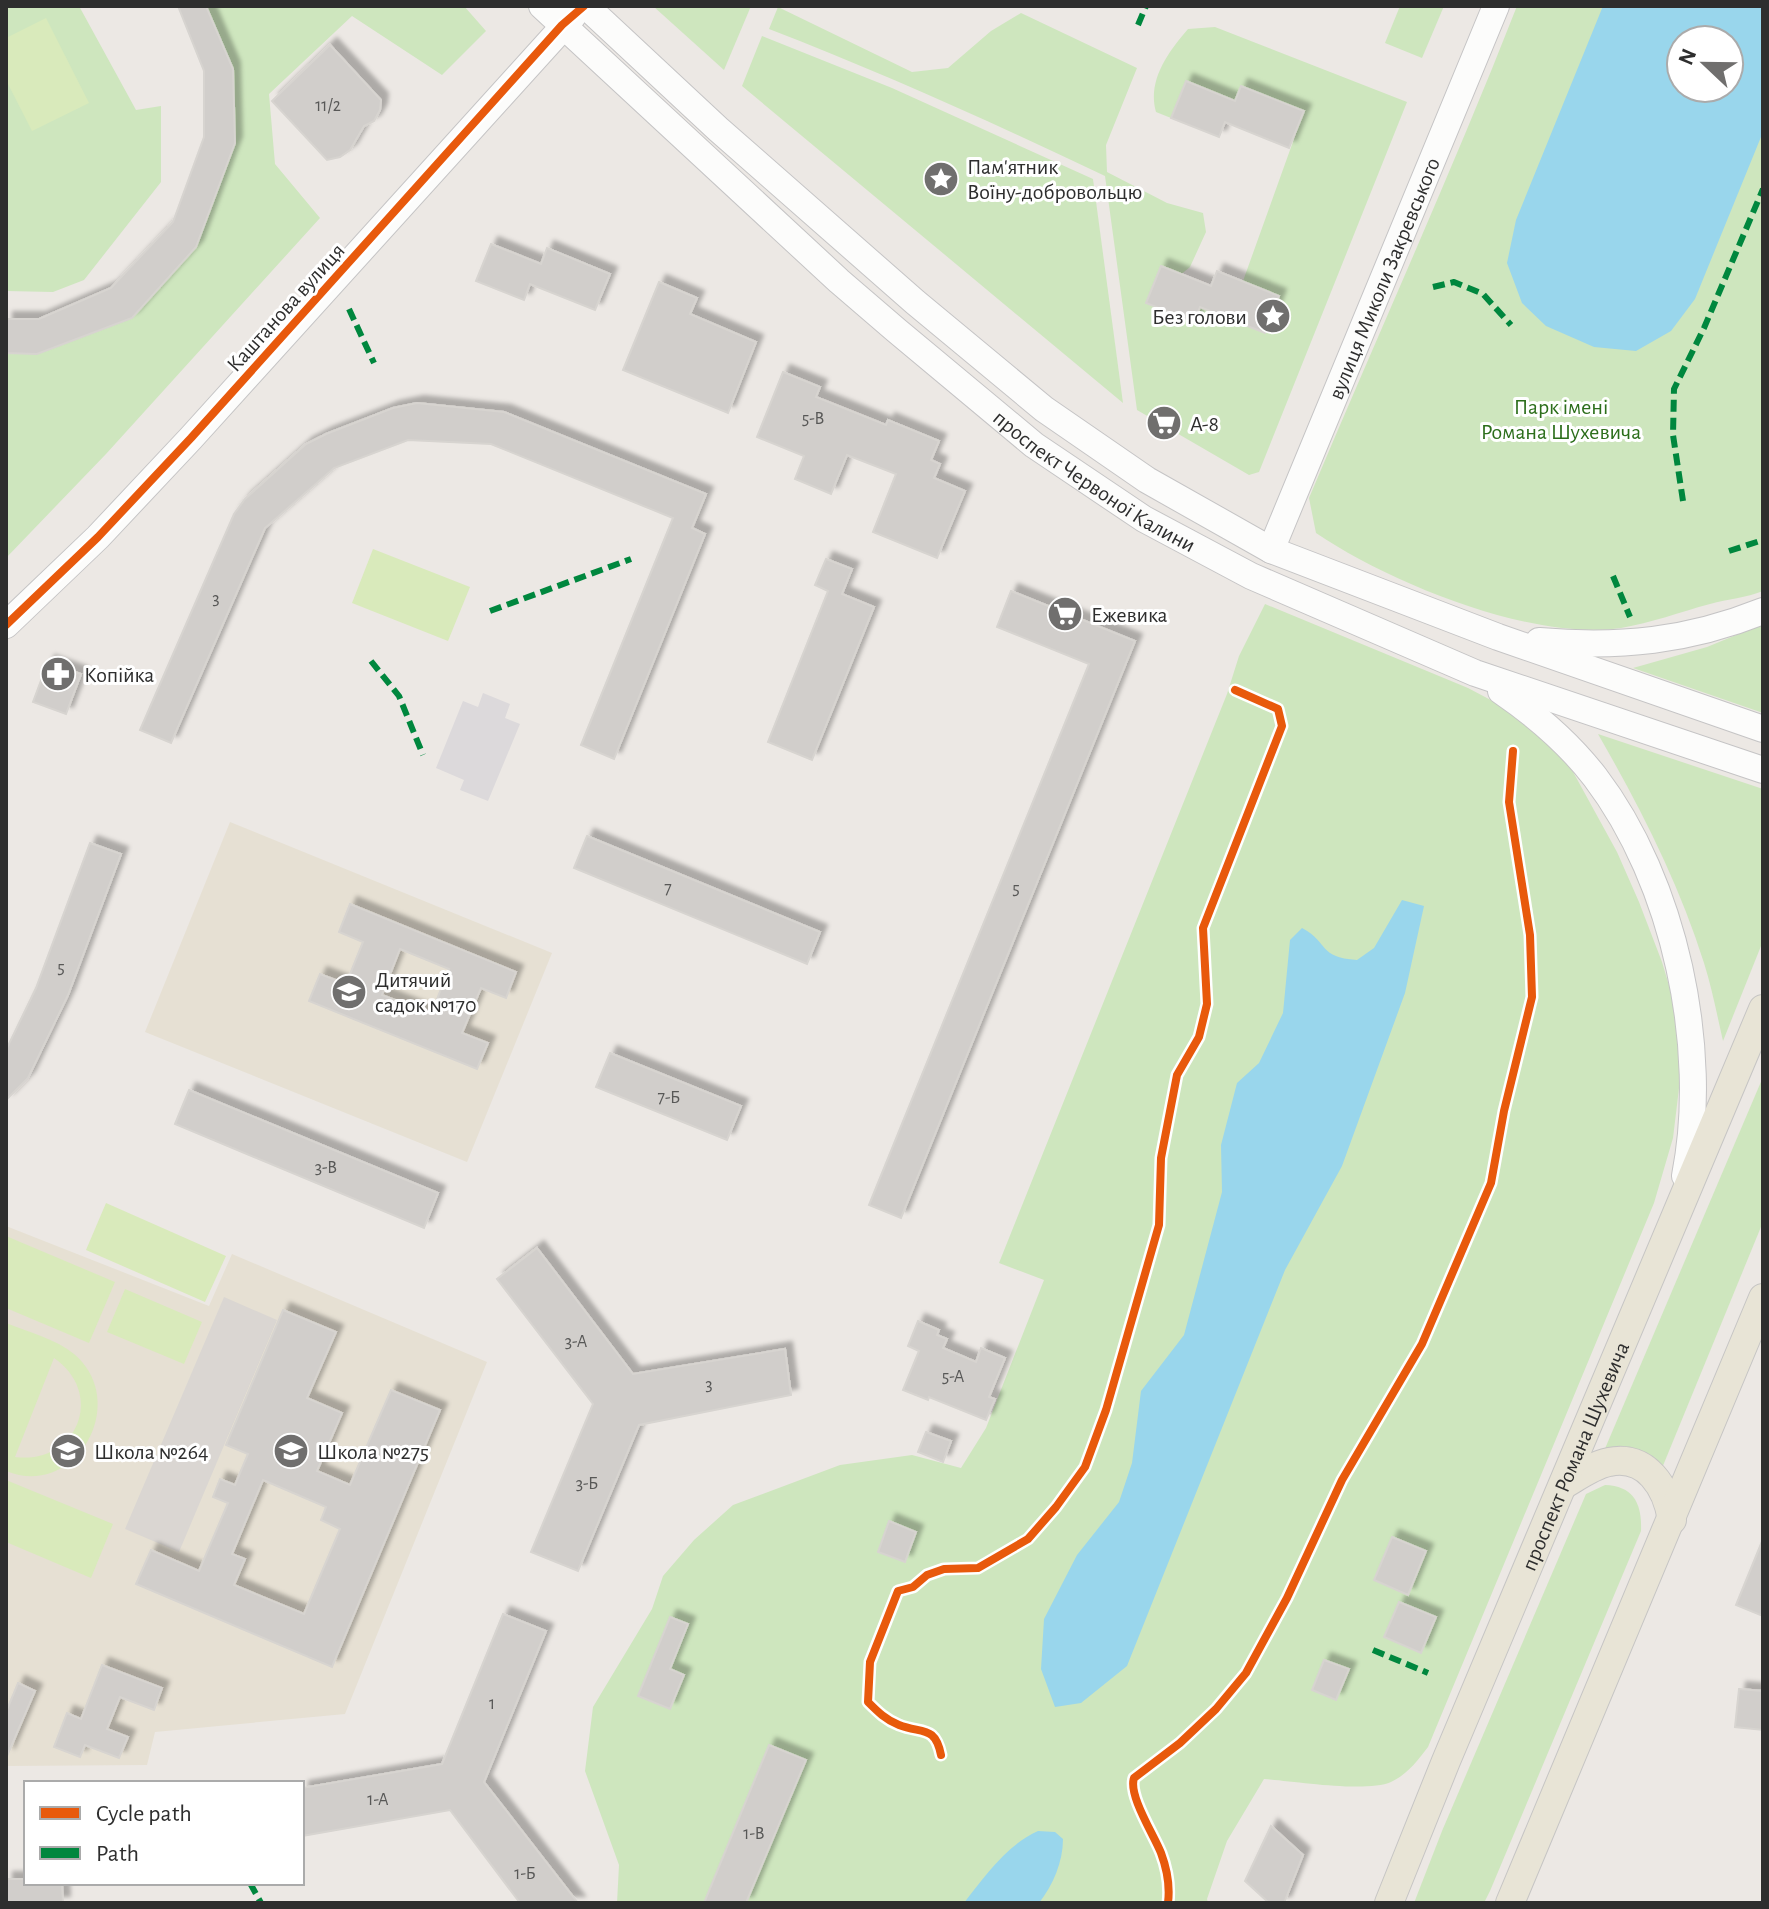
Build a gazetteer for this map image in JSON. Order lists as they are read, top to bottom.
{
  "streets": {
    "main road": [
      "вулиця Миколи Закревського",
      "Каштанова вулиця",
      "проспект Червоної Калини",
      "проспект Романа Шухевича"
    ]
  },
  "crossings": [
    ["вулиця Миколи Закревського", "проспект Червоної Калини"],
    ["Каштанова вулиця", "проспект Червоної Калини"]
  ],
  "parks": ["Парк імені Романа Шухевича"],
  "places": {
    "place": ["Пам'ятник Воїну-добровольцю", "Без голови"],
    "supermarket": ["А-8", "Ежевика"],
    "pharmacy": ["Копійка"],
    "school or university": ["Дитячий садок №170", "Школа №264", "Школа №275"]
  },
  "house_numbers": [
    "11/2",
    "5-В",
    "3",
    "7",
    "5",
    "5",
    "7-Б",
    "3-В",
    "3-А",
    "5-А",
    "3",
    "3-Б",
    "1",
    "1-А",
    "1-В",
    "1-Б"
  ],
  "legend": ["Cycle path", "Path"],
  "north": "left"
}
